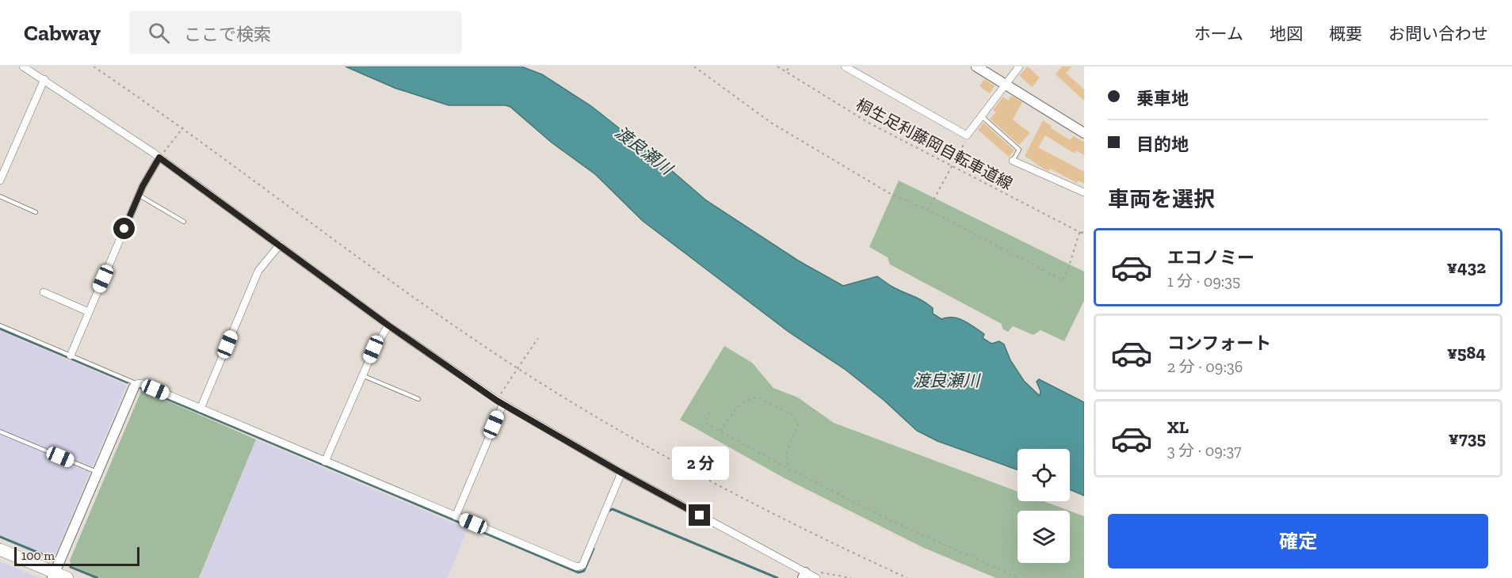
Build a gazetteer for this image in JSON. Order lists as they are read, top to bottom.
{
  "streets": {
    "path": ["桐生足利藤岡自転車道線"]
  },
  "water": ["渡良瀬川"],
  "scale_bar": "100 m",
  "page": {
    "header": "Cabway",
    "search": "ここで検索",
    "nav": [
      "ホーム",
      "地図",
      "概要",
      "お問い合わせ"
    ],
    "banner": ["乗車地", "目的地"],
    "heading": "車両を選択",
    "list": [
      {
        "name": "エコノミー",
        "note": "1 分 · 09:35",
        "value": "¥432"
      },
      {
        "name": "コンフォート",
        "note": "2 分 · 09:36",
        "value": "¥584"
      },
      {
        "name": "XL",
        "note": "3 分 · 09:37",
        "value": "¥735"
      }
    ],
    "bubble": "2 分",
    "buttons": "確定",
    "scale": "100 m"
  }
}
